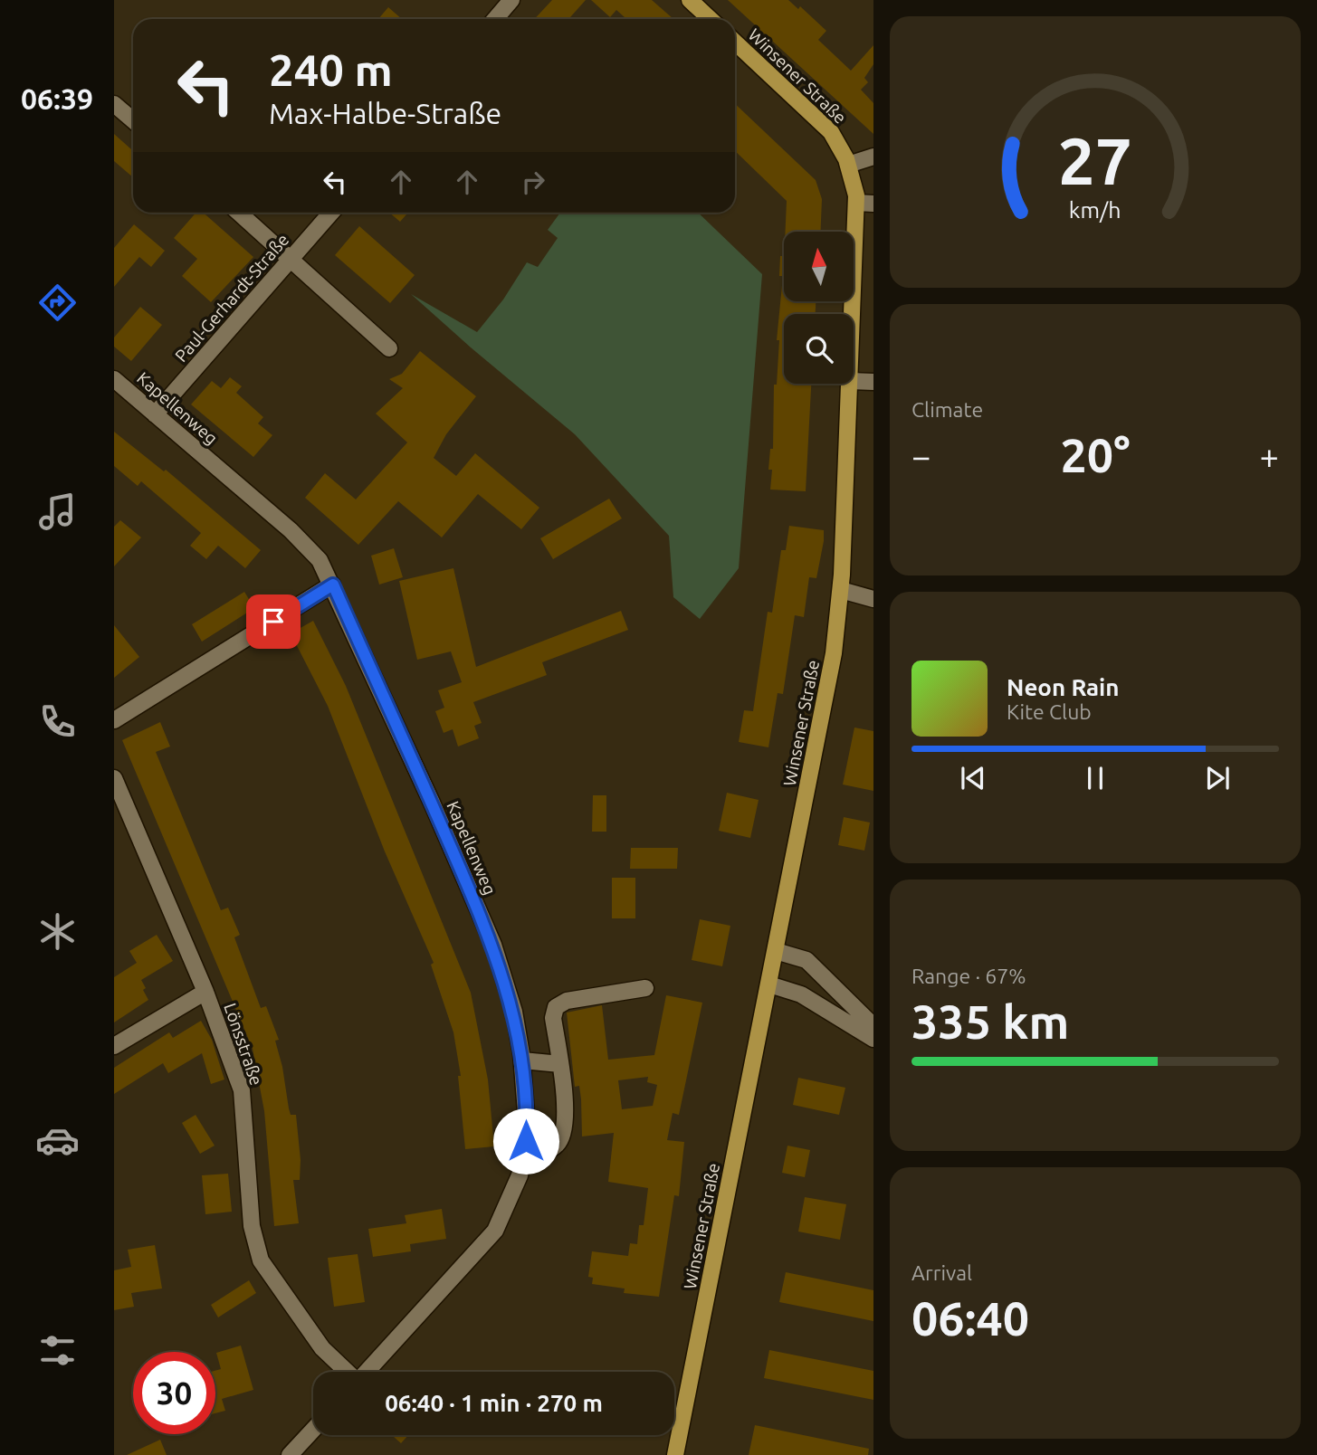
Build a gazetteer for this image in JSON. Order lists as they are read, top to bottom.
{
  "streets": {
    "main road": ["Winsener Straße"],
    "street": ["Paul-Gerhardt-Straße", "Kapellenweg", "Lönsstraße"]
  },
  "crossings": [
    ["Paul-Gerhardt-Straße", "Kapellenweg"]
  ],
  "north": "top",
  "page": {
    "tabs": "06:39",
    "turn": ["240 m", "Max-Halbe-Straße"],
    "tile": [
      "Climate",
      ["Range · 67%", "335 km"],
      ["Arrival", "06:40"]
    ],
    "heat": ["−", "20°", "+"],
    "song": ["Neon Rain", "Kite Club"],
    "limit": "30",
    "trip": "06:40 · 1 min · 270 m",
    "gauge": ["27", "km/h"]
  }
}
